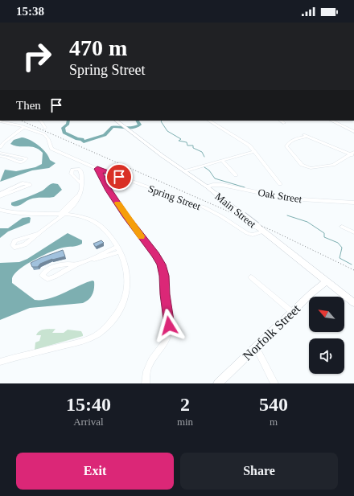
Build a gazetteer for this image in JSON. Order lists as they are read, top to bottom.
{
  "streets": {
    "main road": ["Main Street", "Norfolk Street"],
    "street": ["Oak Street", "Spring Street"]
  },
  "crossings": [
    ["Oak Street", "Main Street"],
    ["Spring Street", "Main Street"],
    ["Main Street", "Norfolk Street"]
  ],
  "north": "top left",
  "page": {
    "status": "15:38",
    "turn": ["470 m", "Spring Street"],
    "then": "Then",
    "eta": [
      "15:40",
      "Arrival",
      "2",
      "min",
      "540",
      "m"
    ],
    "buttons": ["Exit", "Share"]
  }
}
